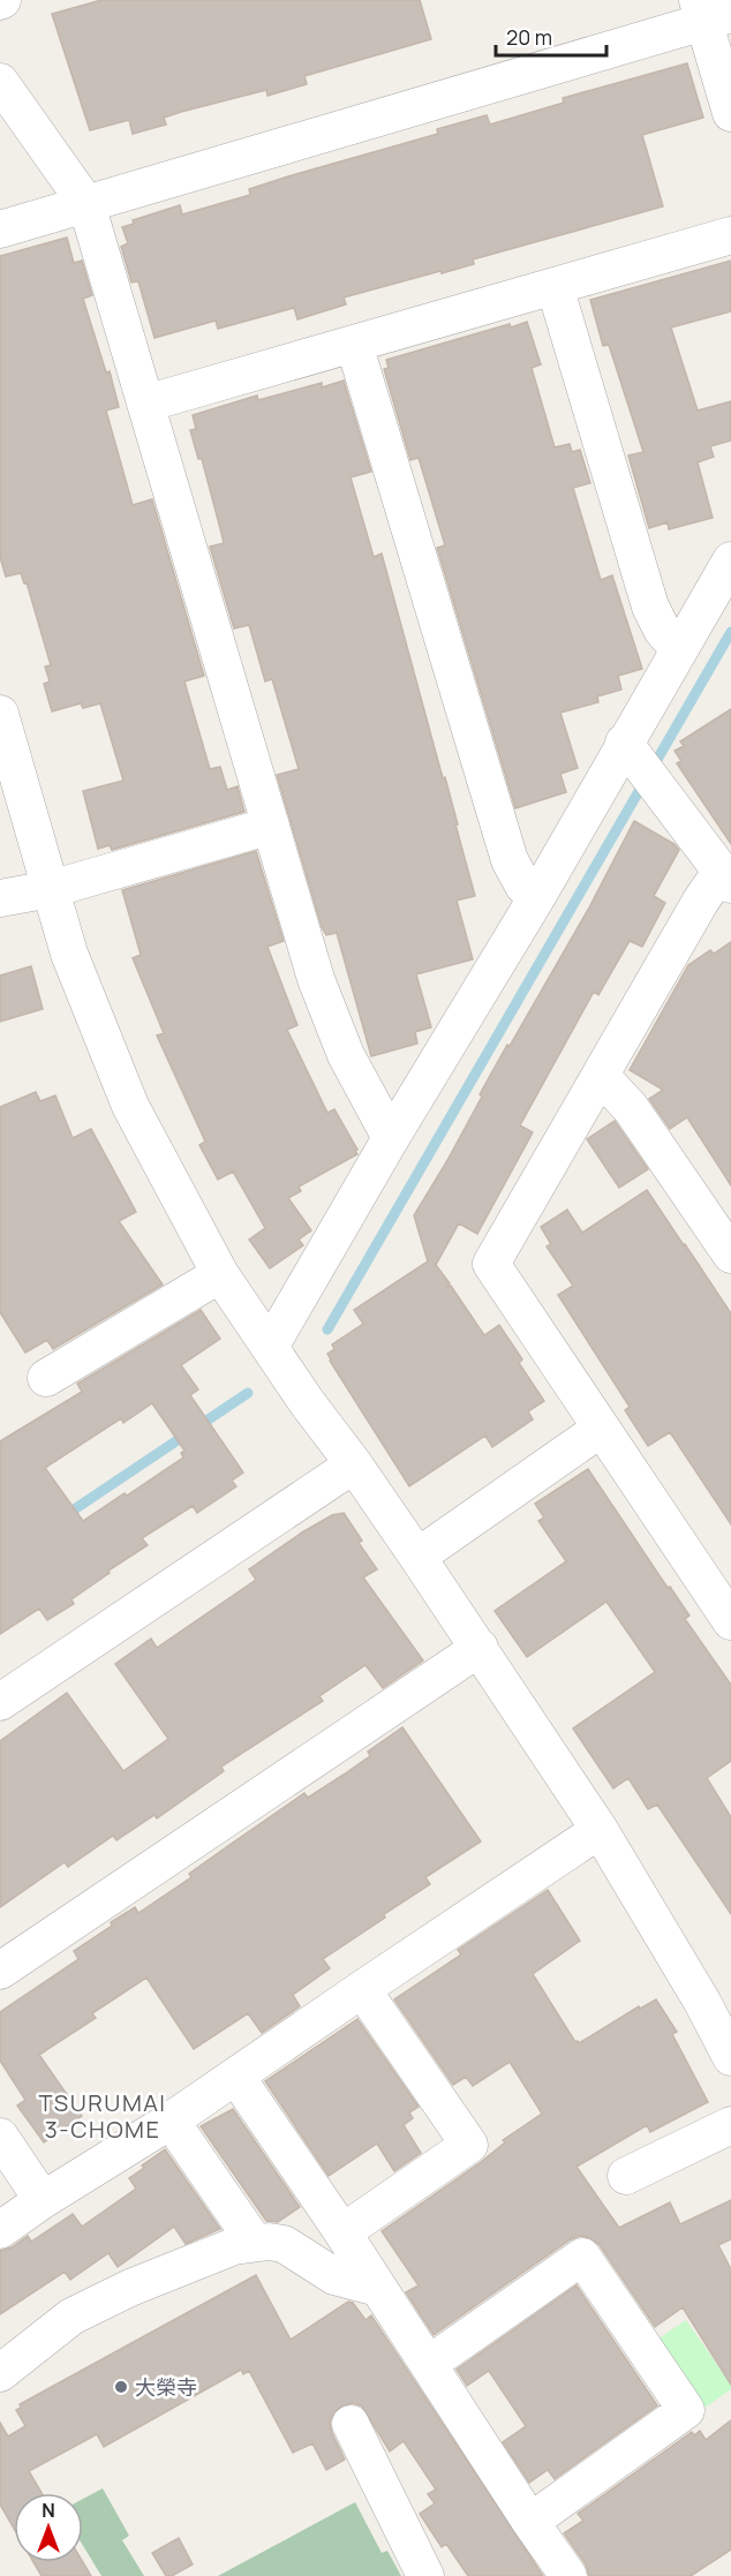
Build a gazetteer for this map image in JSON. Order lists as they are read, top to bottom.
{
  "districts": ["TSURUMAI 3-CHOME"],
  "places": ["大榮寺"],
  "scale_bar": "20 m",
  "north": "top"
}
